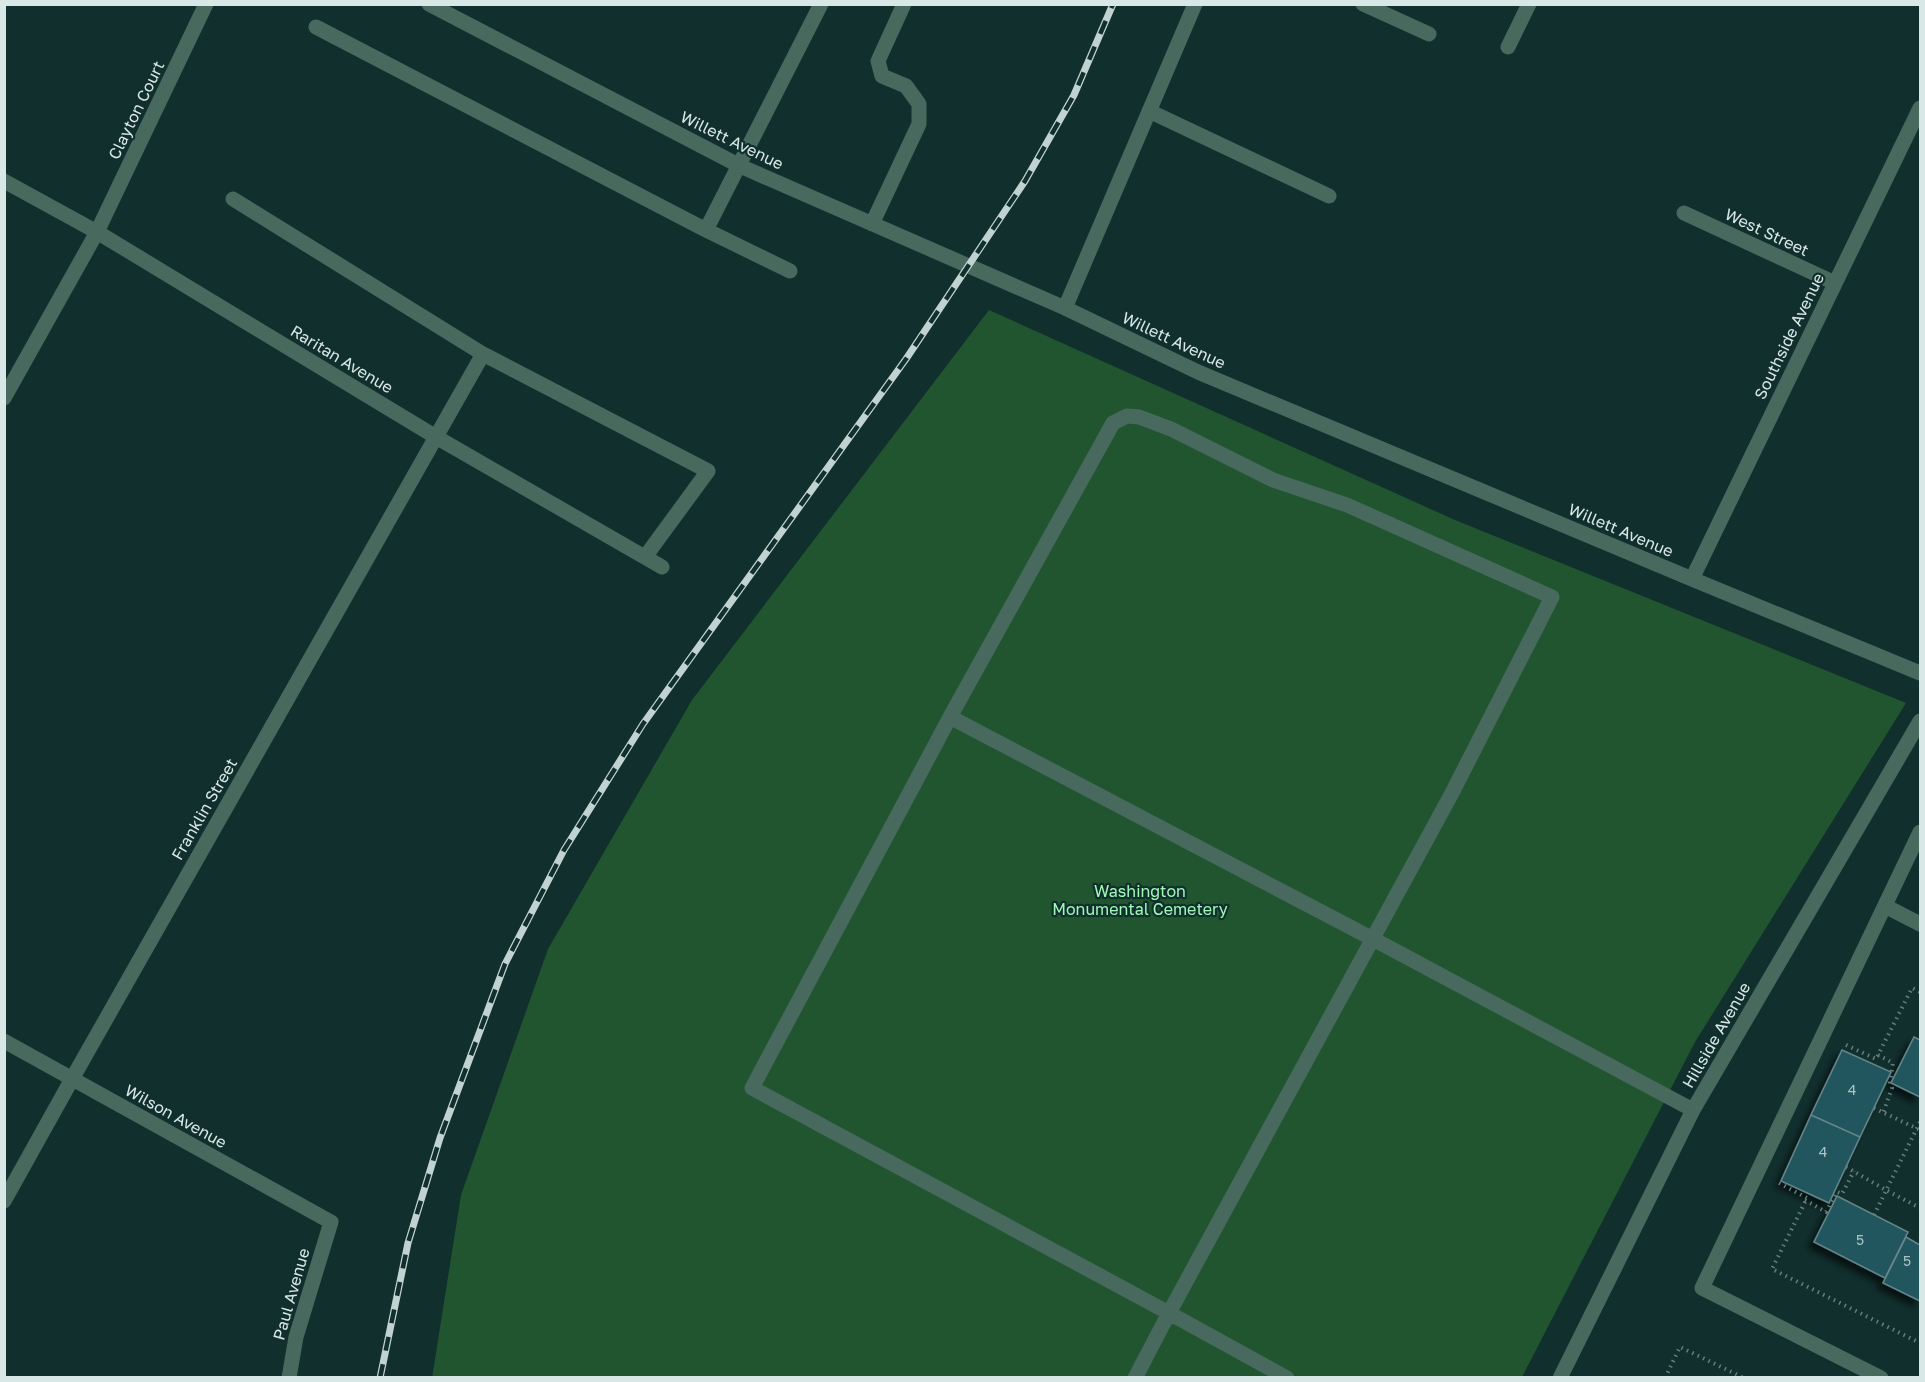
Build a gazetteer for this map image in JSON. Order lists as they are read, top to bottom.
{
  "streets": {
    "street": [
      "Clayton Court",
      "Willett Avenue",
      "West Street",
      "Southside Avenue",
      "Raritan Avenue",
      "Franklin Street",
      "Hillside Avenue",
      "Wilson Avenue",
      "Paul Avenue"
    ]
  },
  "crossings": [
    ["Clayton Court", "Raritan Avenue"],
    ["Willett Avenue", "Southside Avenue"],
    ["West Street", "Southside Avenue"],
    ["Raritan Avenue", "Franklin Street"],
    ["Franklin Street", "Wilson Avenue"],
    ["Wilson Avenue", "Paul Avenue"]
  ],
  "parks": ["Washington Monumental Cemetery"],
  "house_numbers": [
    "4",
    "4",
    "5",
    "5"
  ]
}
